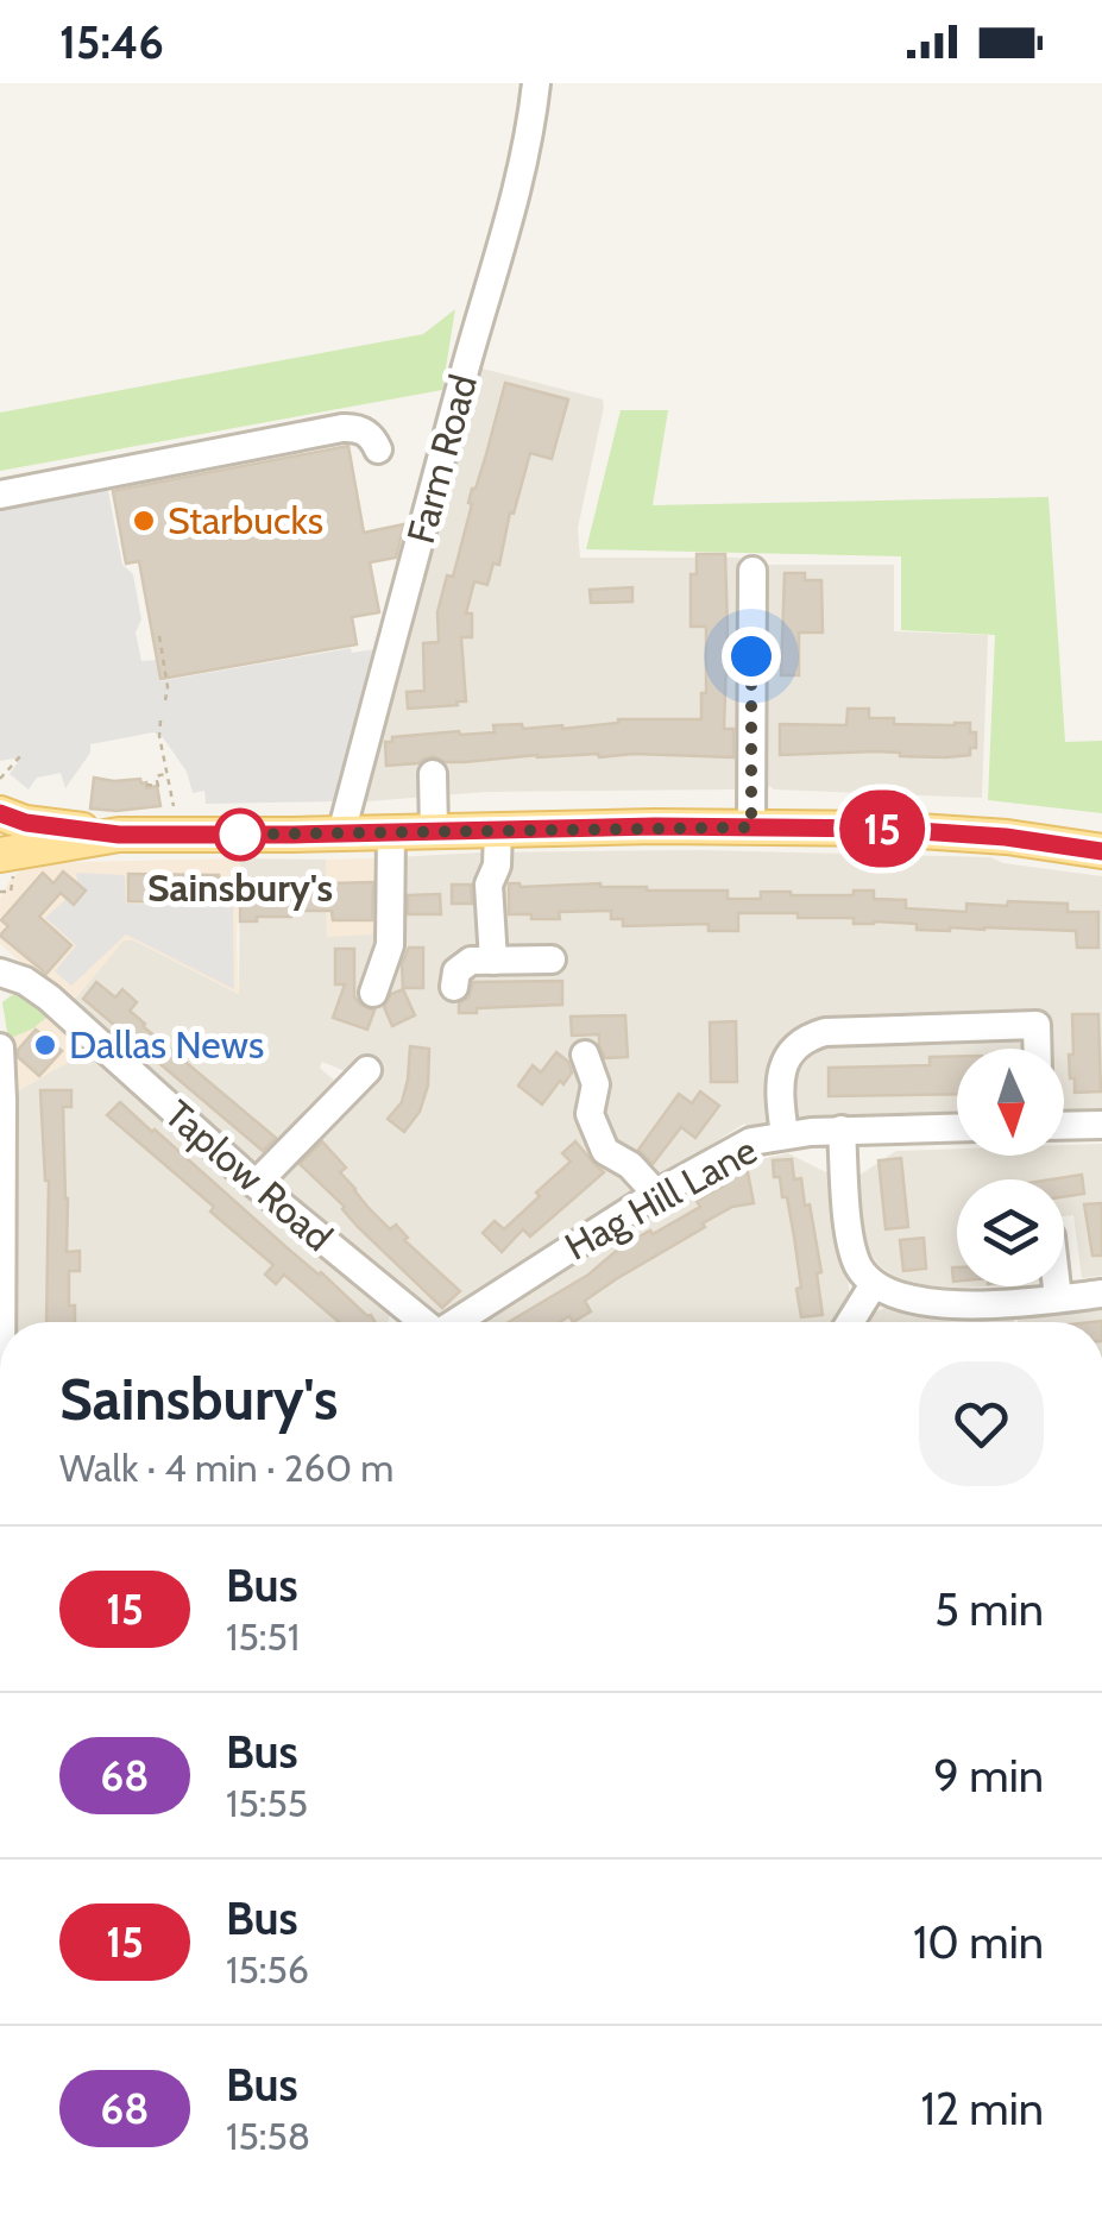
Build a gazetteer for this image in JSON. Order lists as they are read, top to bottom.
{
  "streets": {
    "street": ["Farm Road", "Taplow Road", "Hag Hill Lane"]
  },
  "places": ["Starbucks", "Sainsbury's", "Dallas News"],
  "lines": ["bus line 15"],
  "north": "bottom",
  "page": {
    "status": "15:46",
    "on_map": "15",
    "heading": ["Sainsbury's", "Walk · 4 min · 260 m"],
    "list": [
      {
        "mark": "15",
        "name": "Bus",
        "note": "15:51",
        "value": "5 min"
      },
      {
        "mark": "68",
        "name": "Bus",
        "note": "15:55",
        "value": "9 min"
      },
      {
        "mark": "15",
        "name": "Bus",
        "note": "15:56",
        "value": "10 min"
      },
      {
        "mark": "68",
        "name": "Bus",
        "note": "15:58",
        "value": "12 min"
      }
    ]
  }
}
